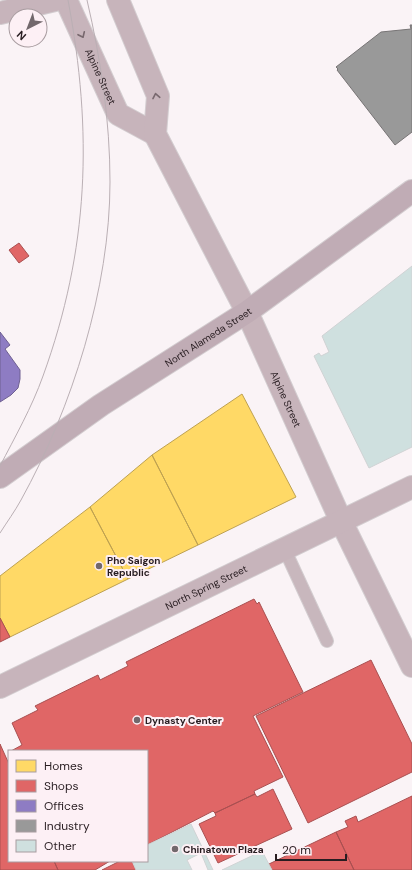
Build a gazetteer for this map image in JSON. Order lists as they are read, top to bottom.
{
  "streets": {
    "main road": ["North Alameda Street"],
    "street": ["Alpine Street", "North Spring Street"]
  },
  "crossings": [
    ["Alpine Street", "North Alameda Street"],
    ["Alpine Street", "North Spring Street"]
  ],
  "places": ["Pho Saigon Republic", "Dynasty Center", "Chinatown Plaza"],
  "legend": [
    "Homes",
    "Shops",
    "Offices",
    "Industry",
    "Other"
  ],
  "scale_bar": "20 m",
  "north": "bottom left"
}
